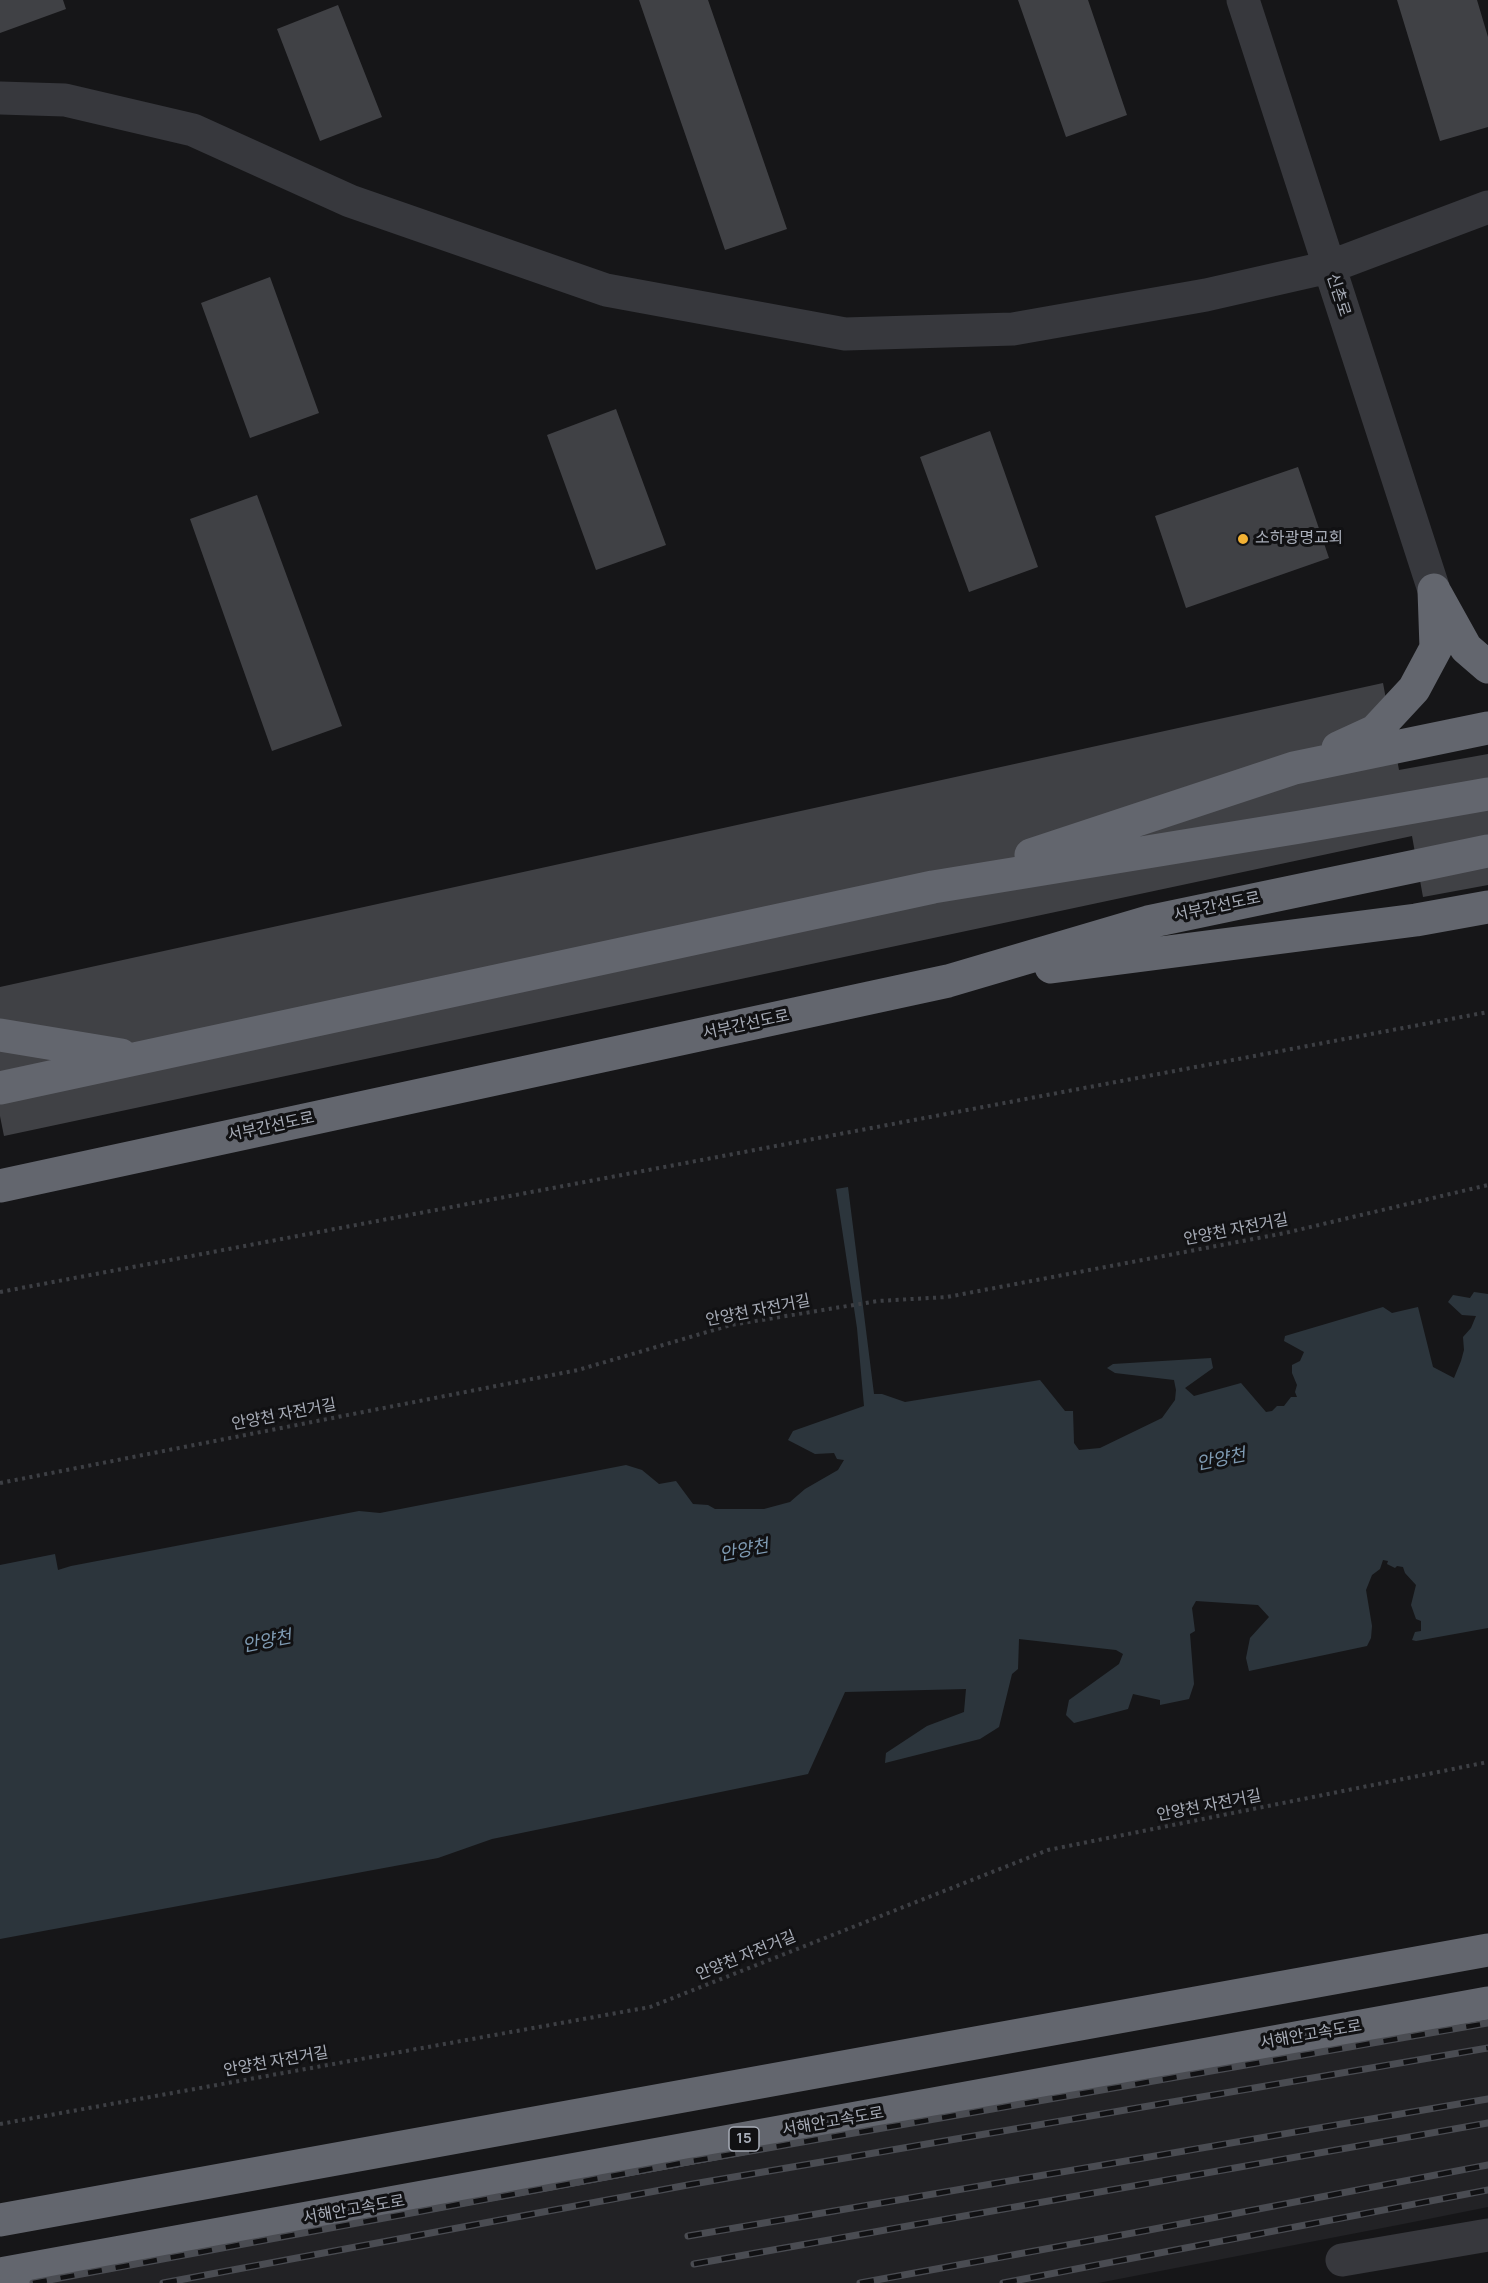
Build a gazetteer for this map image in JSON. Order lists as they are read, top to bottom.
{
  "streets": {
    "highway": ["서부간선도로", "서해안고속도로", "15"],
    "street": ["신촌로"],
    "path": ["안양천 자전거길"]
  },
  "water": ["안양천"],
  "places": ["소하광명교회"]
}
